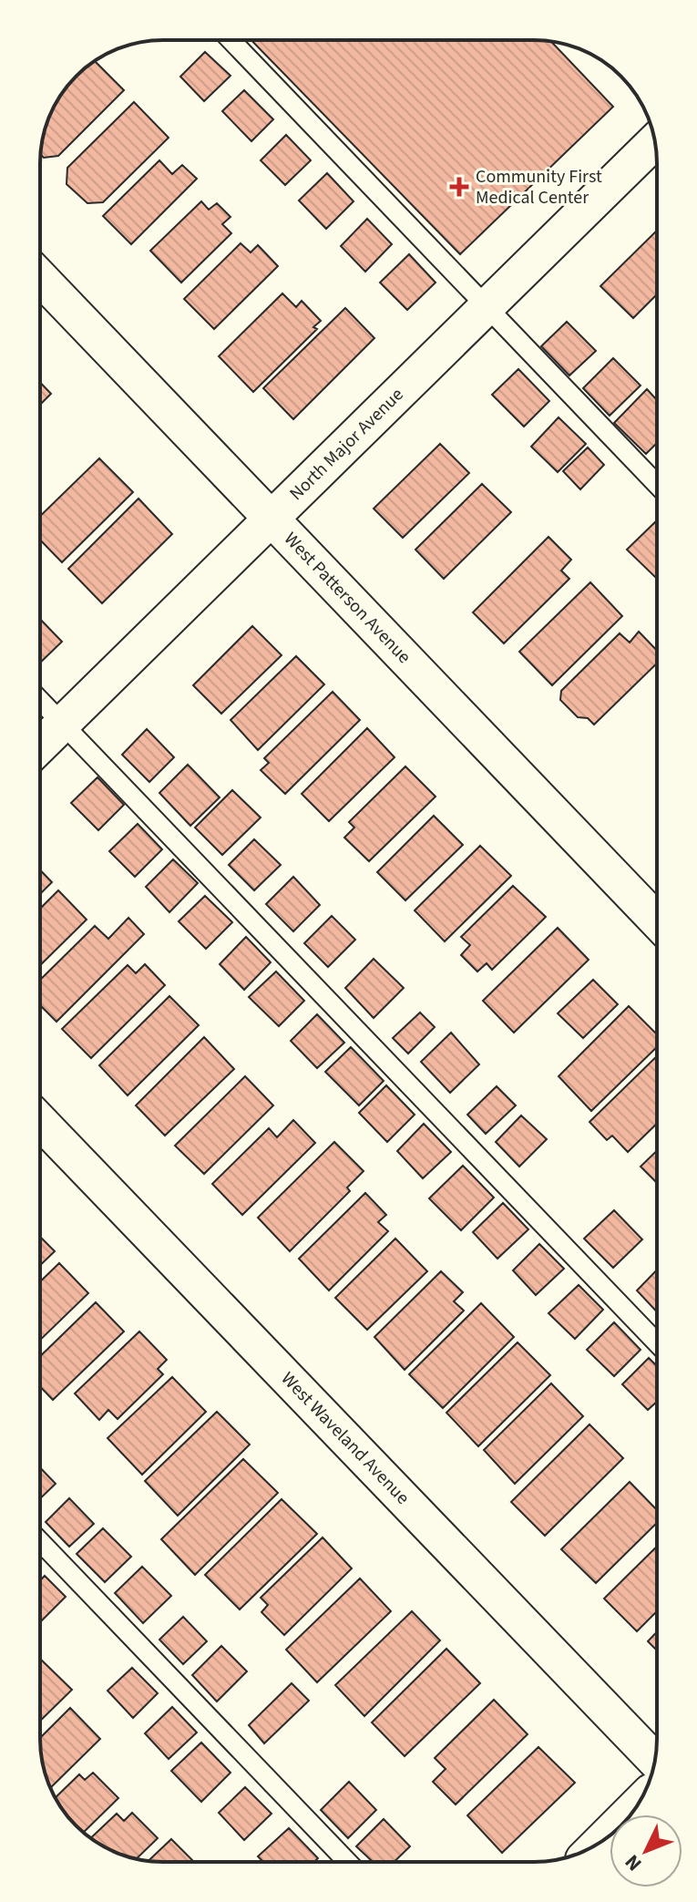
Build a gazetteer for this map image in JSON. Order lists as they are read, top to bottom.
{
  "streets": {
    "street": ["North Major Avenue", "West Patterson Avenue", "West Waveland Avenue"]
  },
  "crossings": [
    ["North Major Avenue", "West Patterson Avenue"]
  ],
  "places": {
    "health": ["Community First Medical Center"]
  },
  "north": "bottom left"
}
